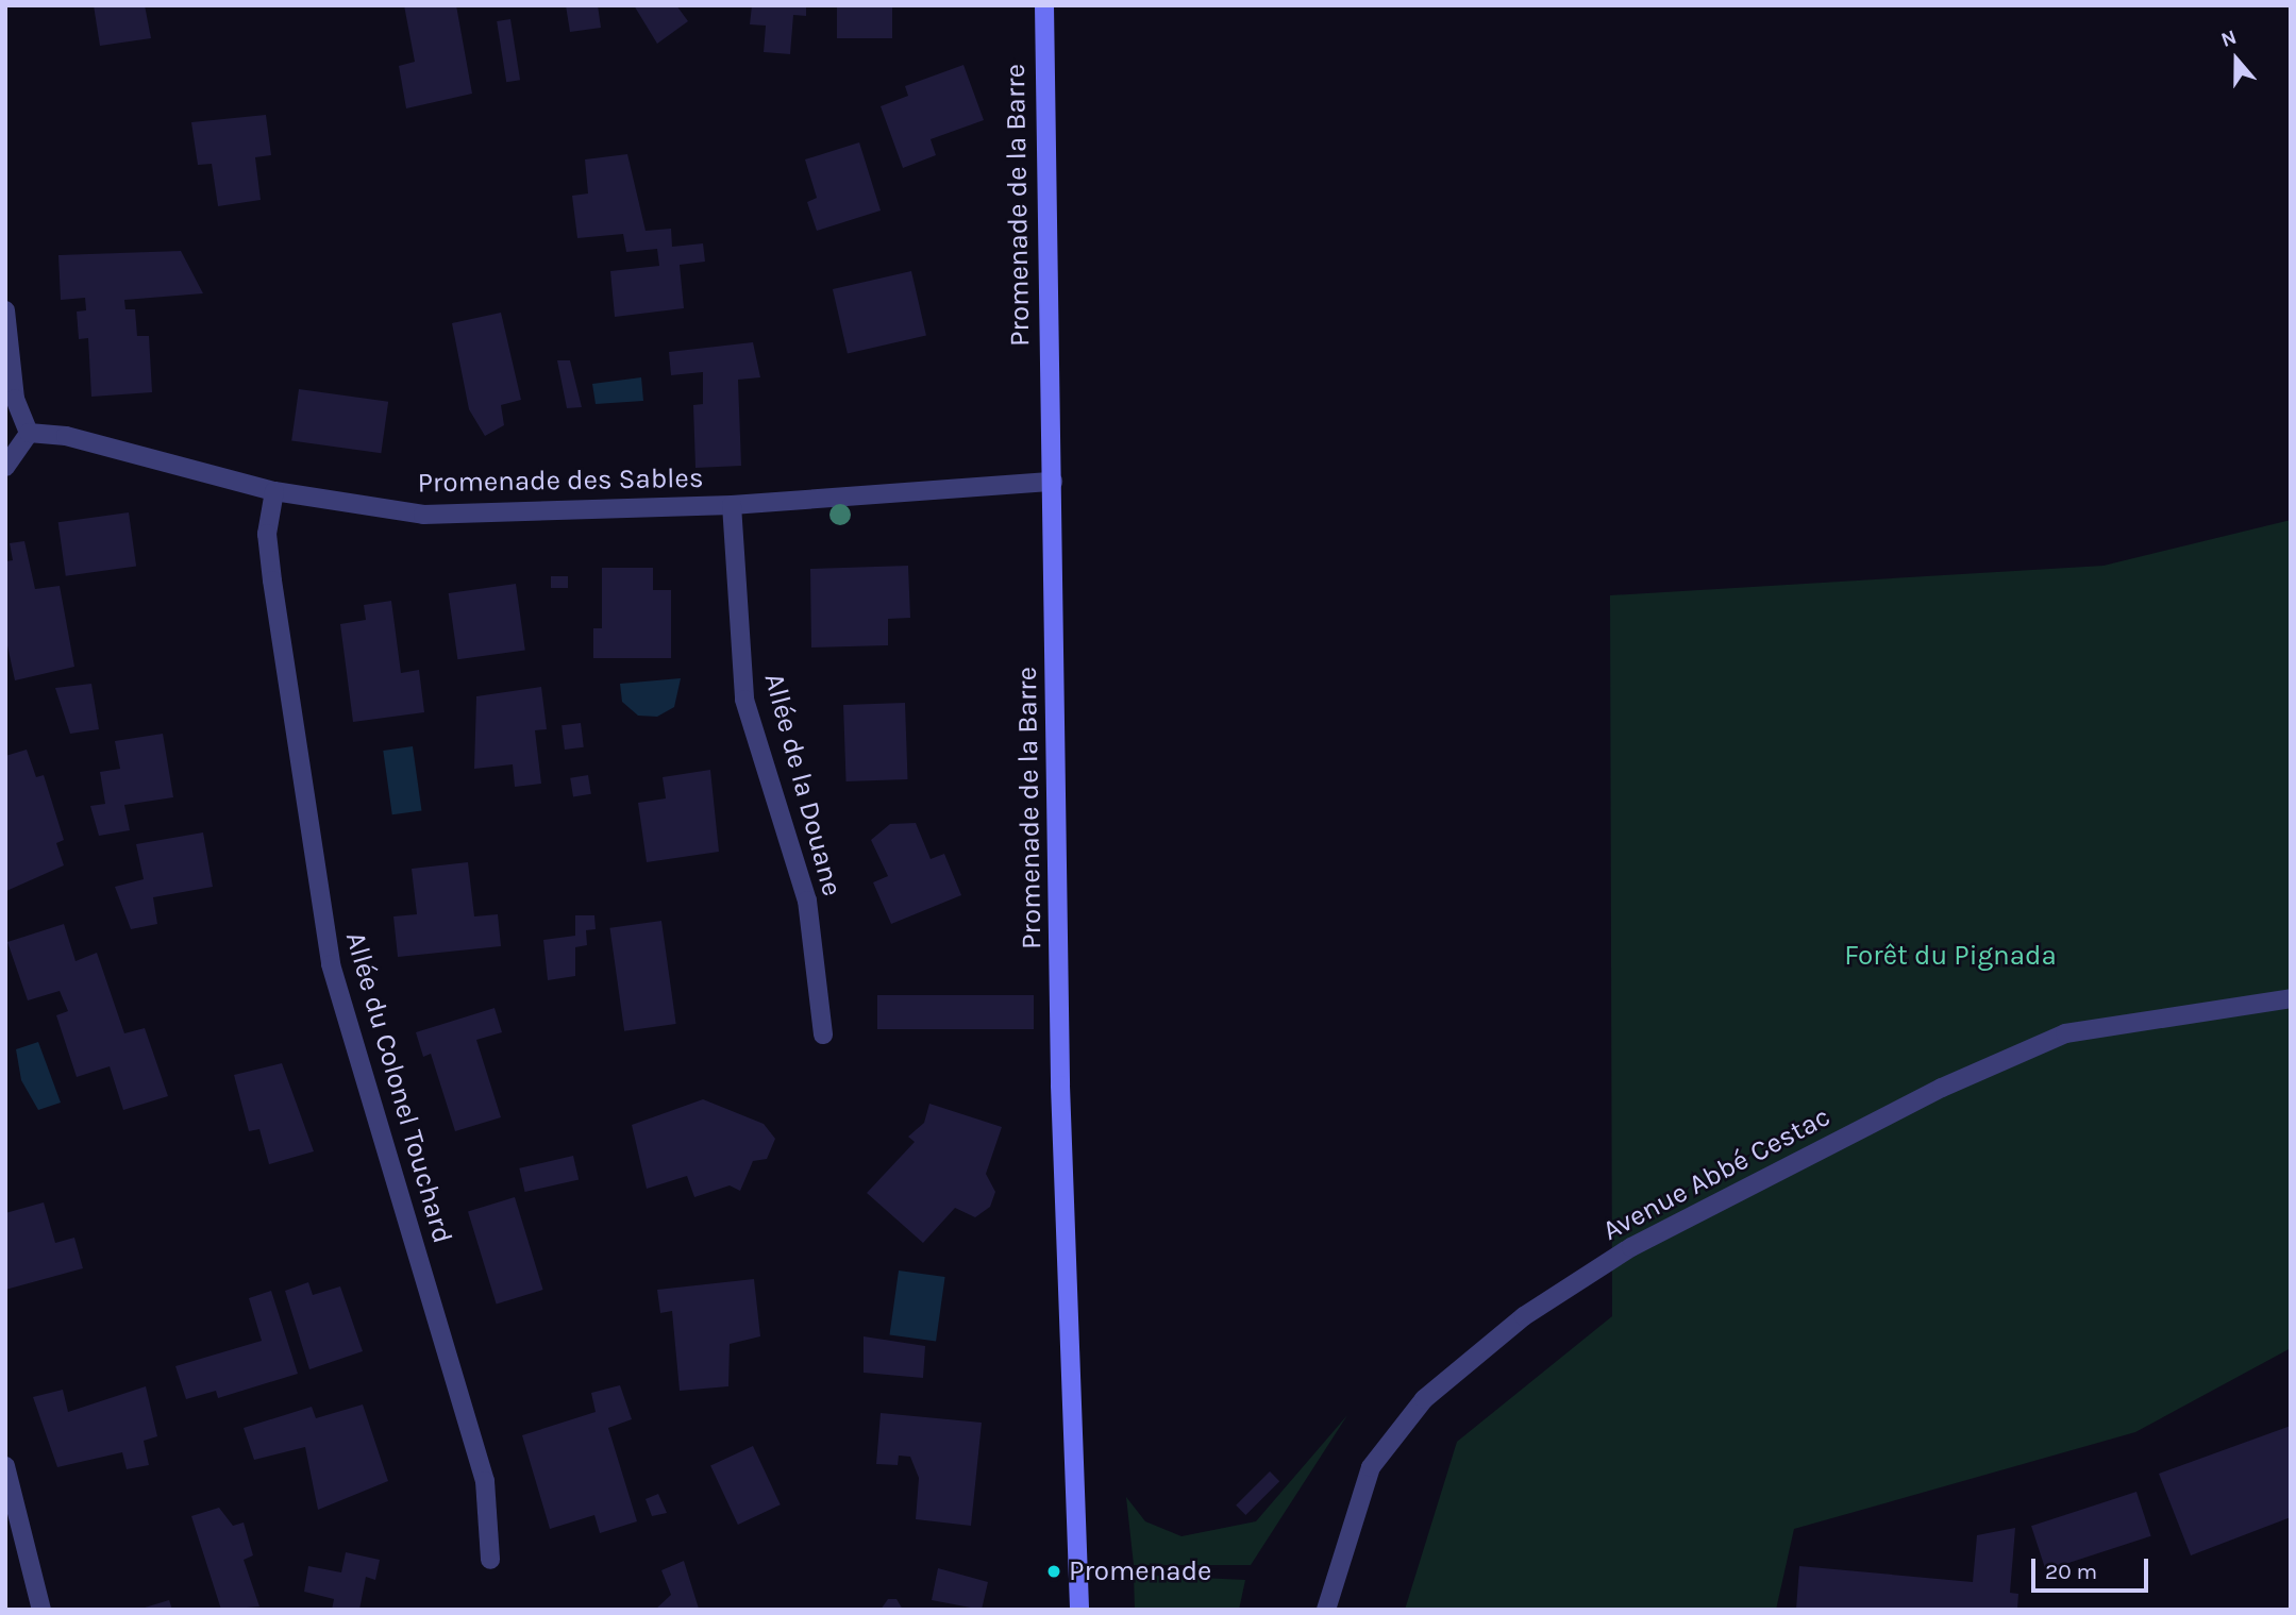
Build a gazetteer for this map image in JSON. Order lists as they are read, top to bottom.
{
  "streets": {
    "main road": ["Promenade de la Barre"],
    "street": [
      "Promenade des Sables",
      "Allée de la Douane",
      "Allée du Colonel Touchard",
      "Avenue Abbé Cestac"
    ]
  },
  "crossings": [
    ["Promenade de la Barre", "Promenade des Sables"],
    ["Promenade des Sables", "Allée de la Douane"],
    ["Promenade des Sables", "Allée du Colonel Touchard"]
  ],
  "parks": ["Forêt du Pignada"],
  "places": ["Promenade"],
  "scale_bar": "20 m",
  "north": "top"
}
